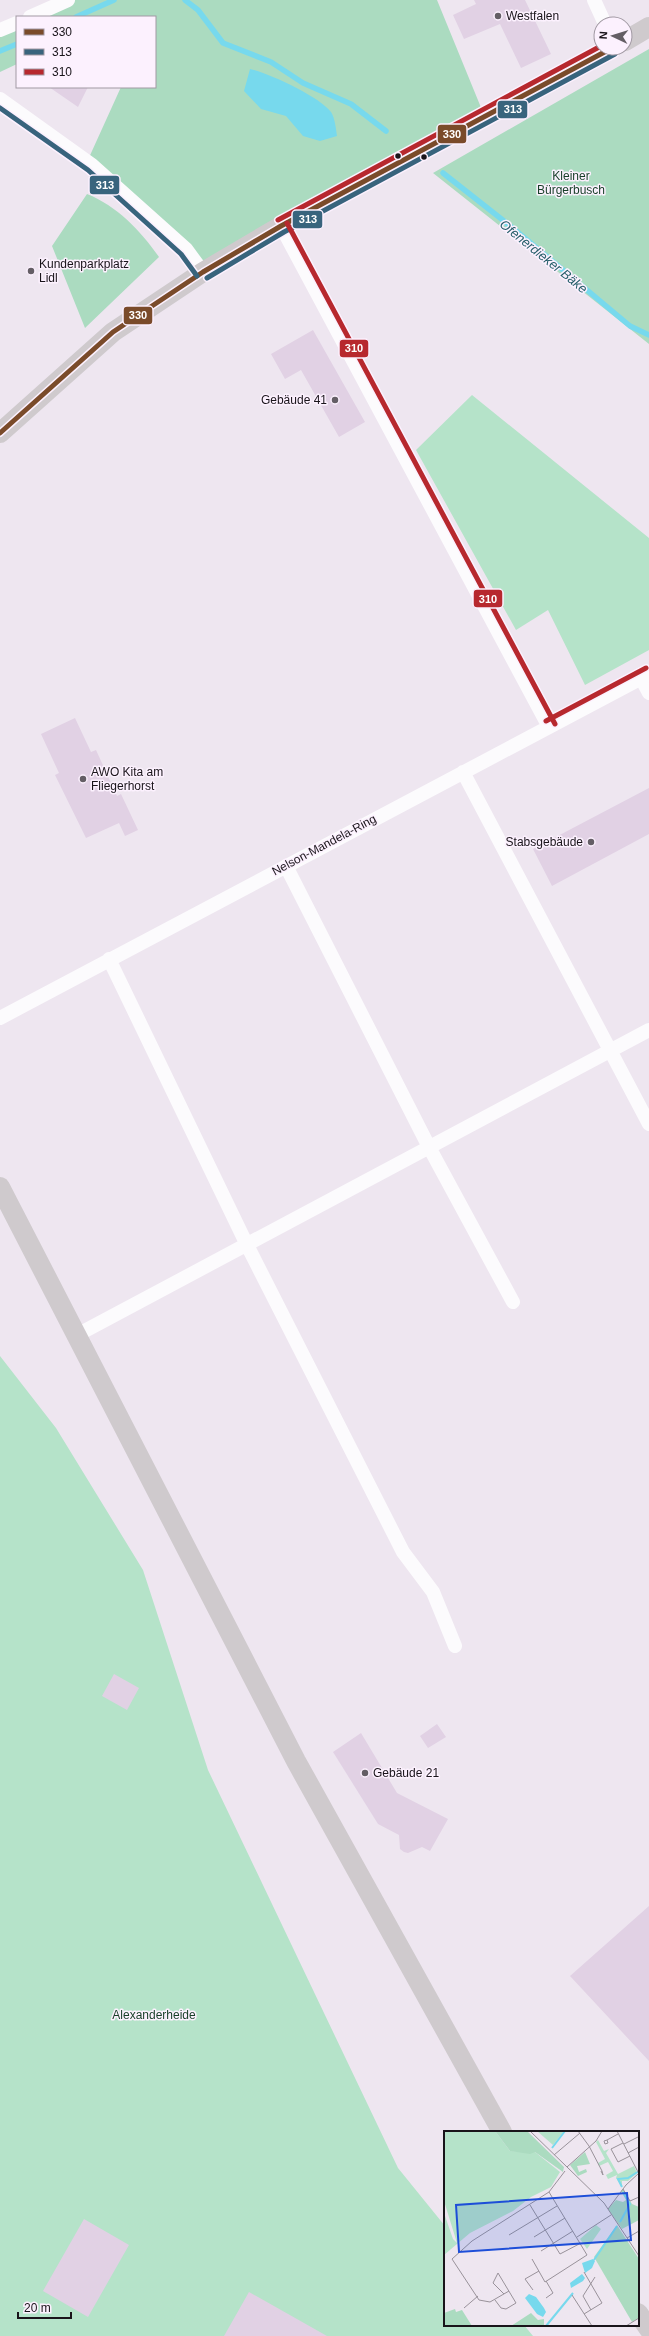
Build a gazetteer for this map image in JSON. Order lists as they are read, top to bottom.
{
  "streets": {
    "street": ["Nelson-Mandela-Ring"]
  },
  "water": ["Ofenerdieker Bäke"],
  "parks": ["Kleiner Bürgerbusch", "Alexanderheide"],
  "places": [
    "Westfalen",
    "Kundenparkplatz Lidl",
    "Gebäude 41",
    "AWO Kita am Fliegerhorst",
    "Stabsgebäude",
    "Gebäude 21"
  ],
  "lines": ["transit line 310", "transit line 330", "transit line 313"],
  "legend": ["330", "313", "310"],
  "scale_bar": "20 m",
  "north": "left"
}
